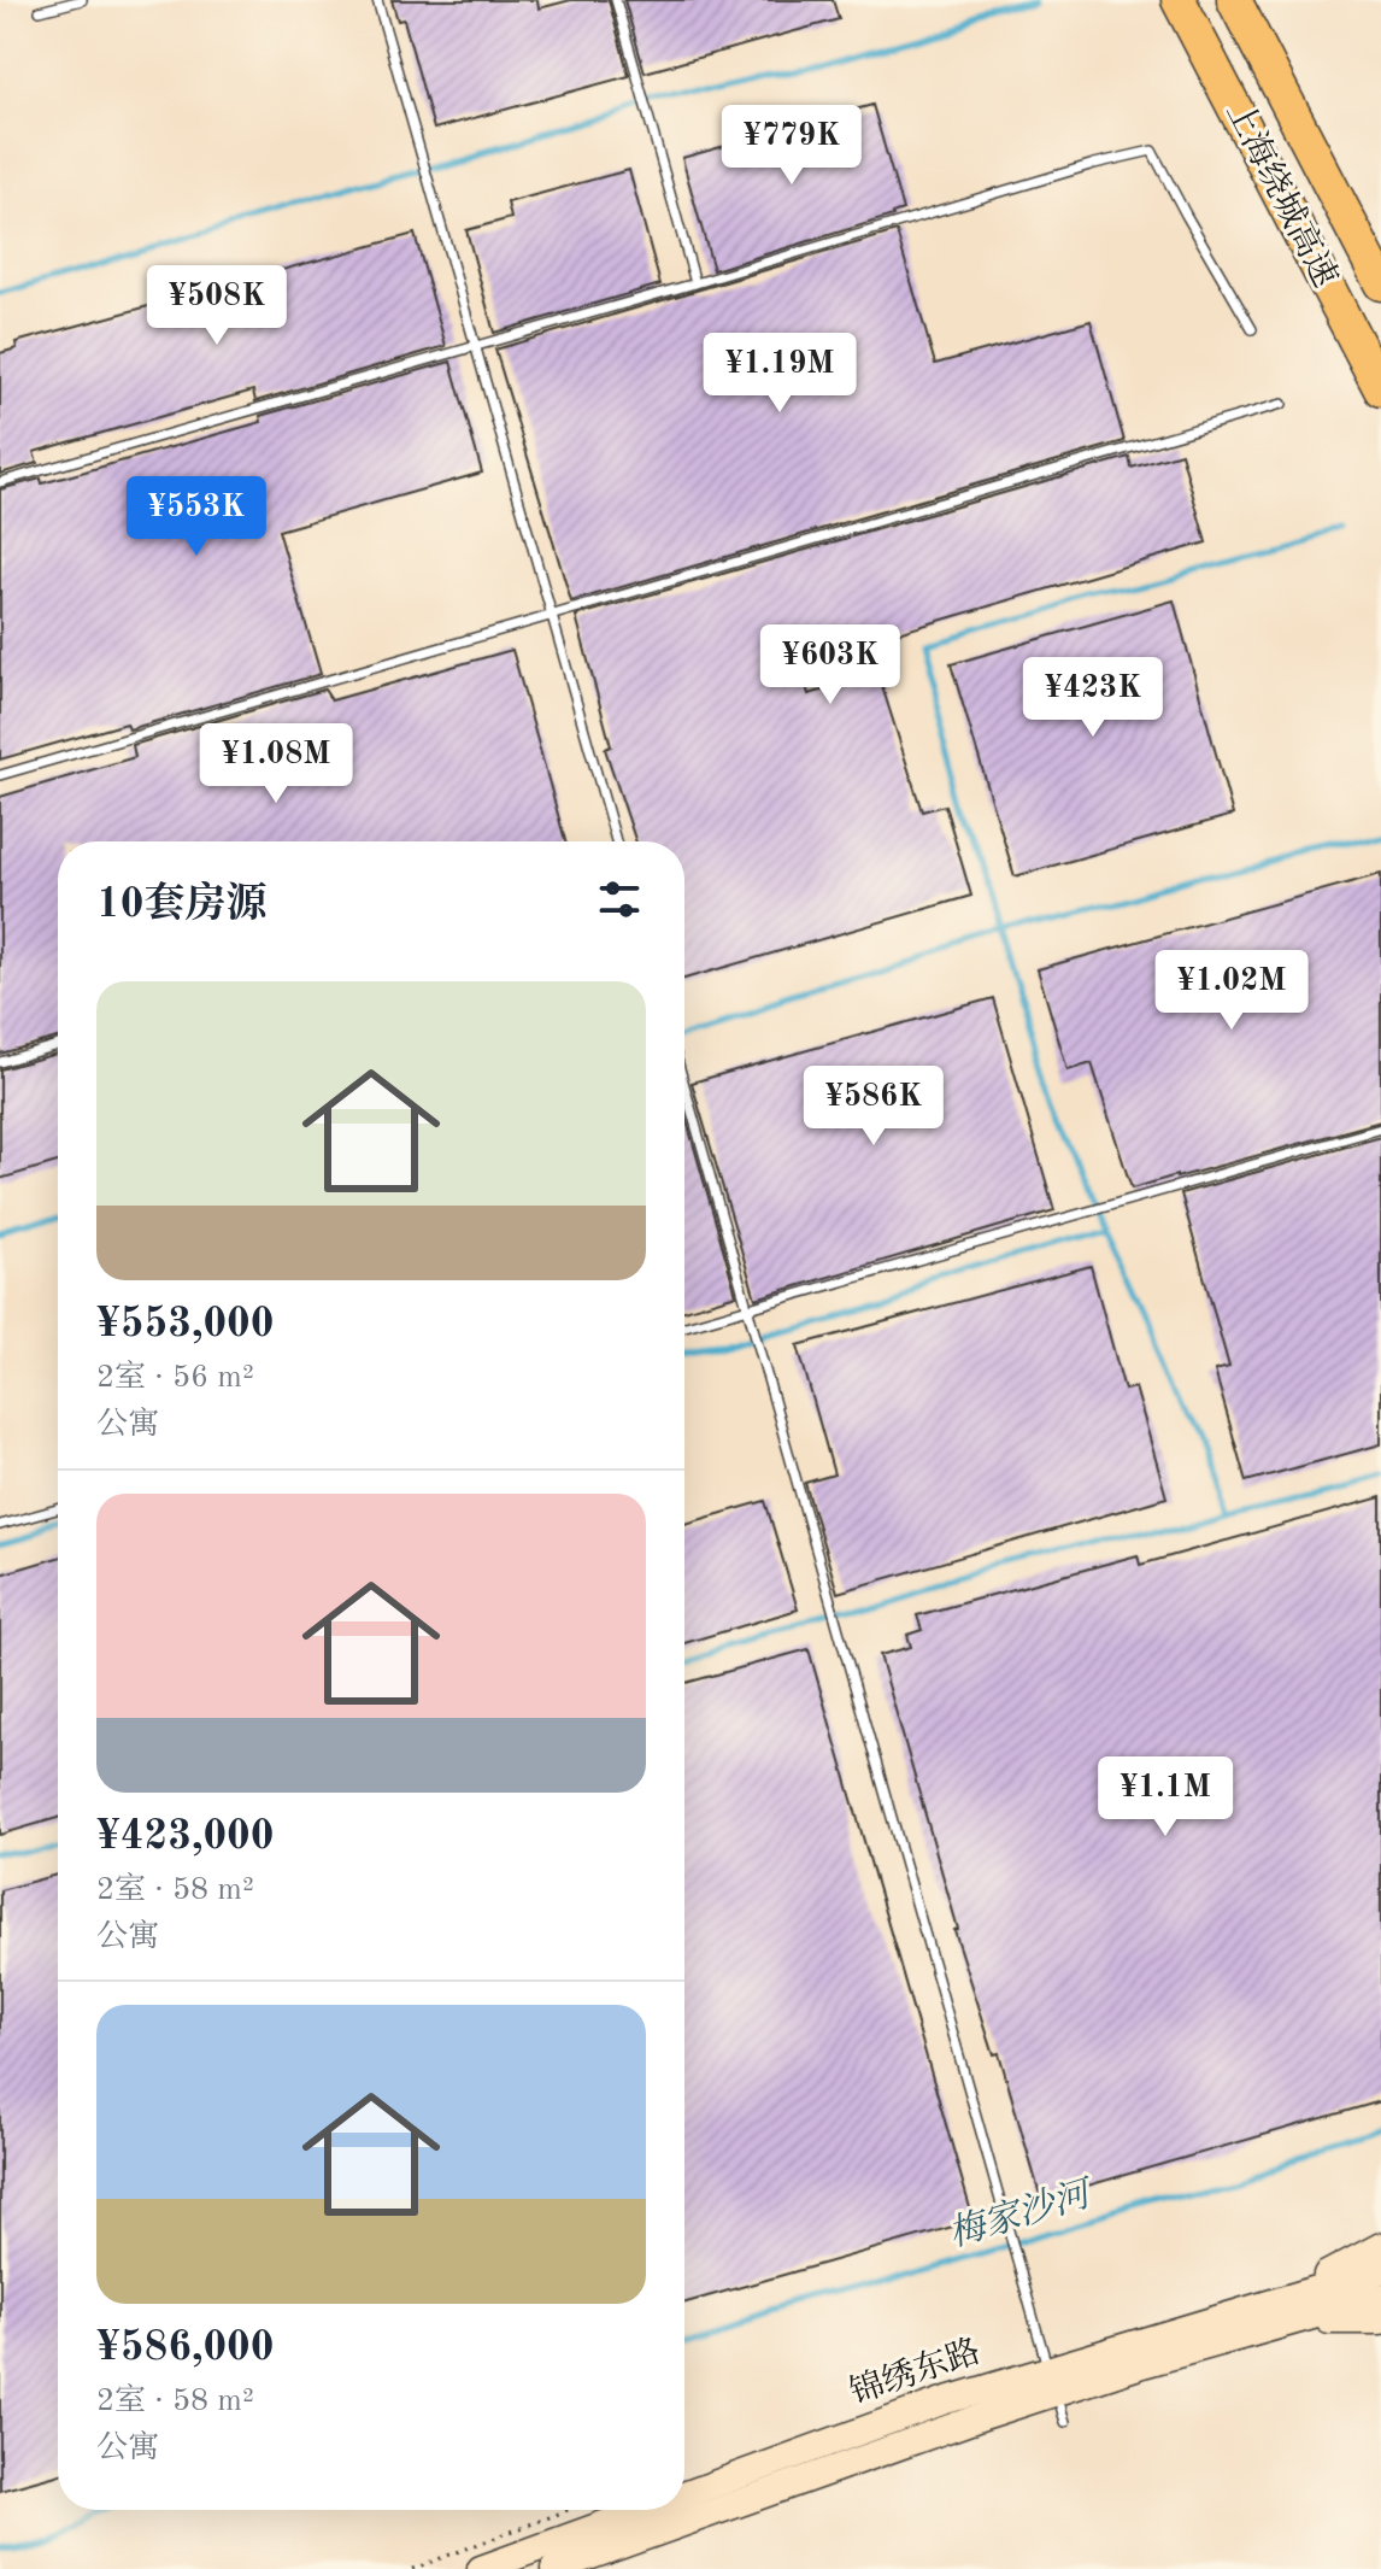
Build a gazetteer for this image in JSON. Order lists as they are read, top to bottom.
{
  "streets": {
    "highway": ["上海绕城高速"],
    "main road": ["锦绣东路"]
  },
  "water": ["梅家沙河"],
  "page": {
    "price": [
      "¥779K",
      "¥508K",
      "¥1.19M",
      "¥553K",
      "¥603K",
      "¥423K",
      "¥1.08M",
      "¥1.02M",
      "¥586K",
      "¥1.1M"
    ],
    "heading": "10套房源",
    "list": [
      {
        "name": "¥553,000",
        "note": "2室 · 56 m² · 公寓"
      },
      {
        "name": "¥423,000",
        "note": "2室 · 58 m² · 公寓"
      },
      {
        "name": "¥586,000",
        "note": "2室 · 58 m² · 公寓"
      }
    ]
  }
}
